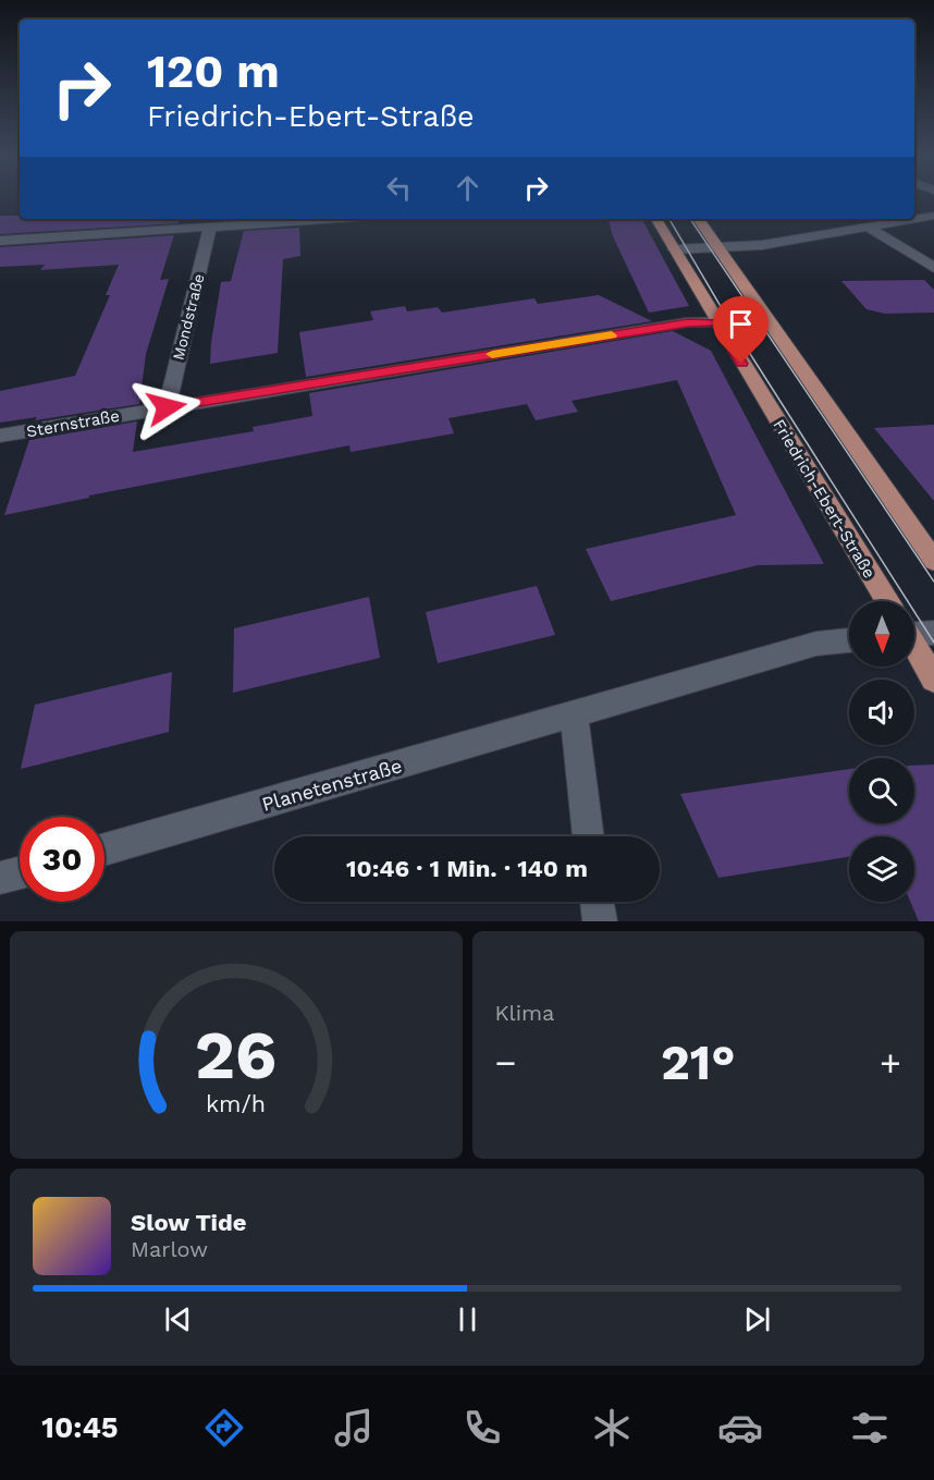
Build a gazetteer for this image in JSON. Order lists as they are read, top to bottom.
{
  "streets": {
    "main road": ["Friedrich-Ebert-Straße"],
    "street": ["Mondstraße", "Sternstraße", "Planetenstraße"]
  },
  "crossings": [
    ["Mondstraße", "Sternstraße"],
    ["Sternstraße", "Friedrich-Ebert-Straße"]
  ],
  "north": "bottom",
  "page": {
    "turn": ["120 m", "Friedrich-Ebert-Straße"],
    "limit": "30",
    "trip": "10:46 · 1 Min. · 140 m",
    "tile": "Klima",
    "heat": ["−", "21°", "+"],
    "song": ["Slow Tide", "Marlow"],
    "tabs": "10:45",
    "gauge": ["26", "km/h"]
  }
}
